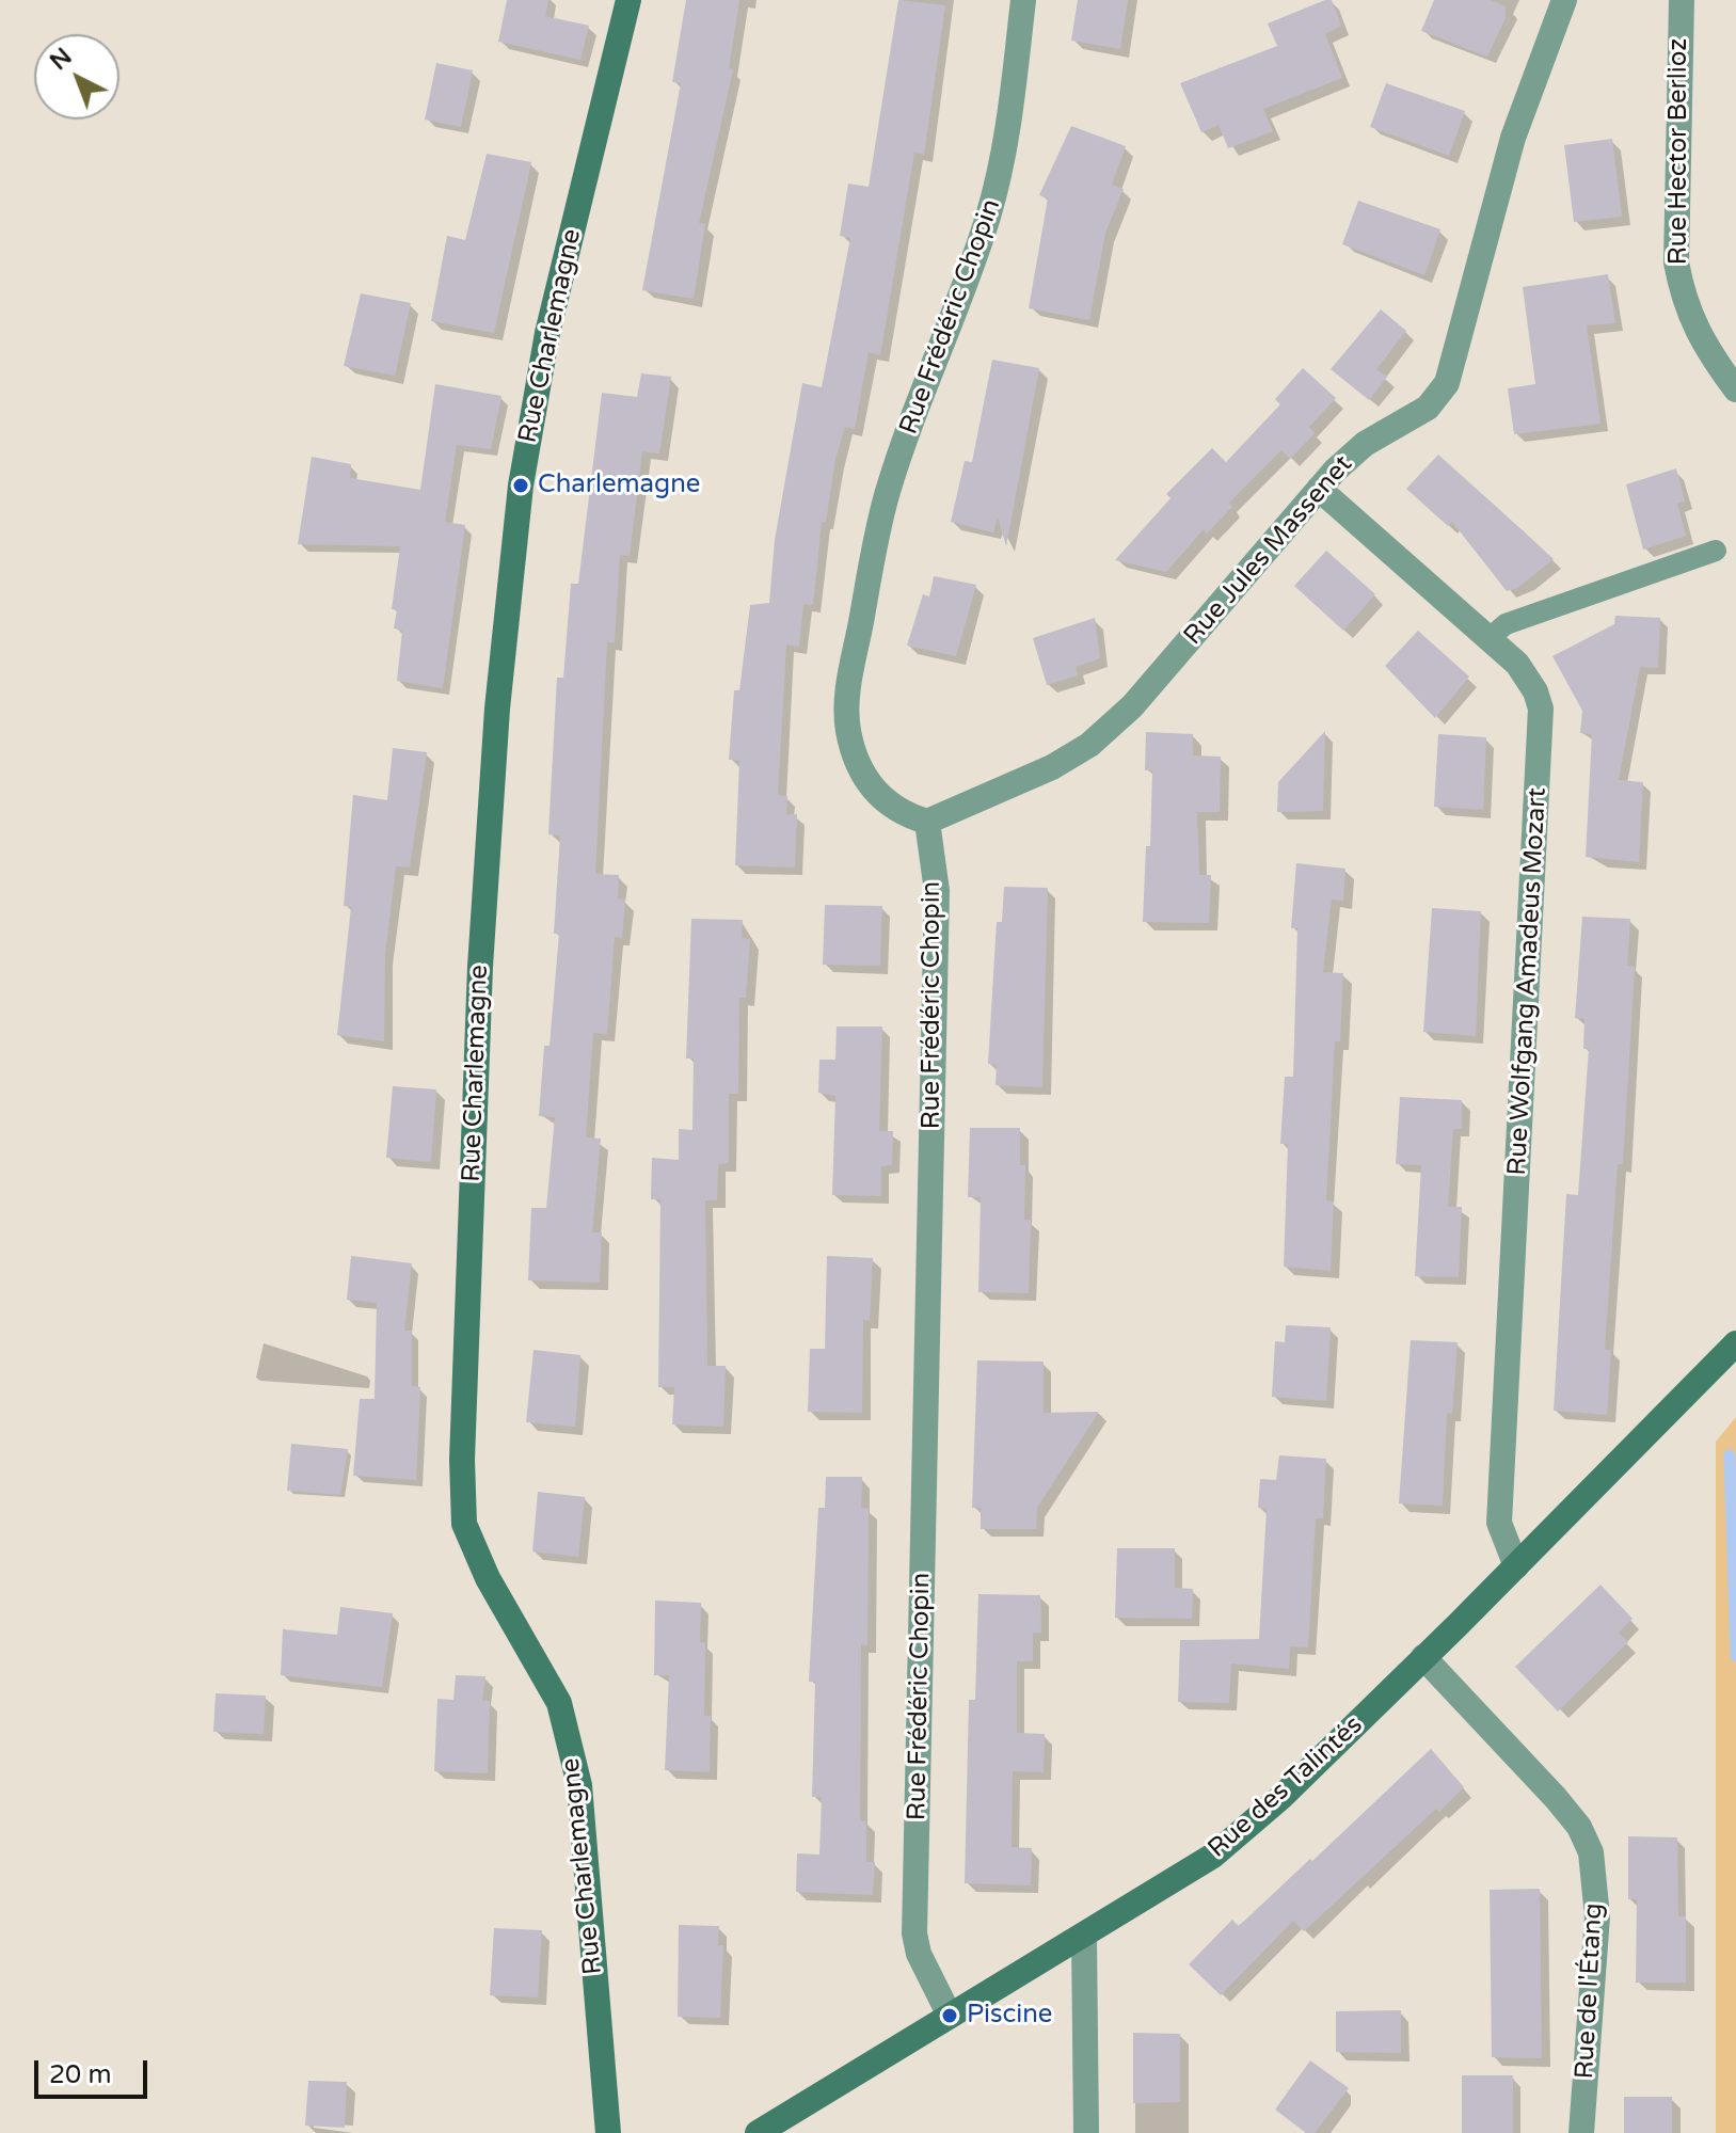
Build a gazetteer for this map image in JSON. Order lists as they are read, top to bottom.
{
  "streets": {
    "street": [
      "Rue Hector Berlioz",
      "Rue Frédéric Chopin",
      "Rue Charlemagne",
      "Rue Jules Massenet",
      "Rue Wolfgang Amadeus Mozart",
      "Rue des Talintés",
      "Rue de l'Étang"
    ]
  },
  "crossings": [
    ["Rue Frédéric Chopin", "Rue Jules Massenet"],
    ["Rue Frédéric Chopin", "Rue des Talintés"],
    ["Rue Jules Massenet", "Rue Wolfgang Amadeus Mozart"],
    ["Rue Wolfgang Amadeus Mozart", "Rue des Talintés"],
    ["Rue des Talintés", "Rue de l'Étang"]
  ],
  "places": ["Charlemagne", "Piscine"],
  "scale_bar": "20 m",
  "north": "top left"
}
